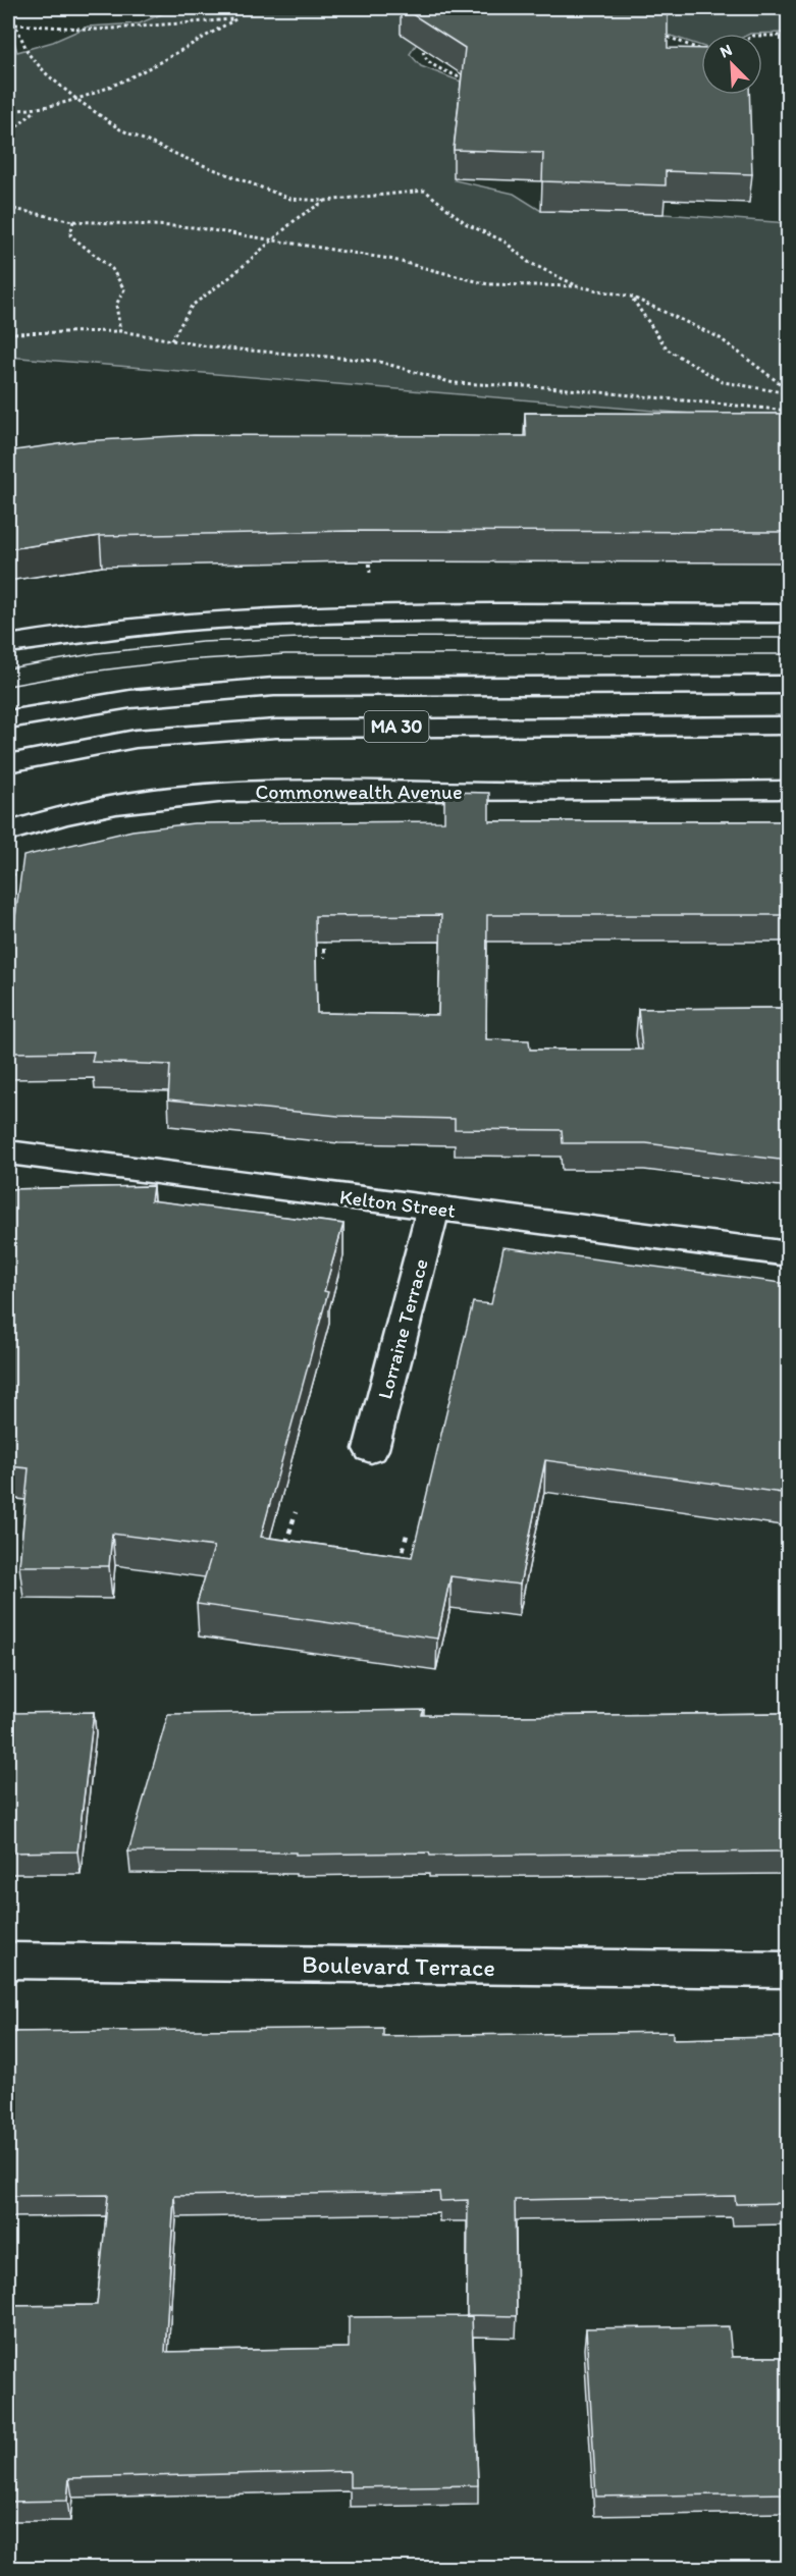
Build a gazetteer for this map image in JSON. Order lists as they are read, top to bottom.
{
  "streets": {
    "street": [
      "MA 30",
      "Commonwealth Avenue",
      "Kelton Street",
      "Lorraine Terrace",
      "Boulevard Terrace"
    ]
  },
  "crossings": [
    ["Kelton Street", "Lorraine Terrace"]
  ],
  "north": "top left"
}
